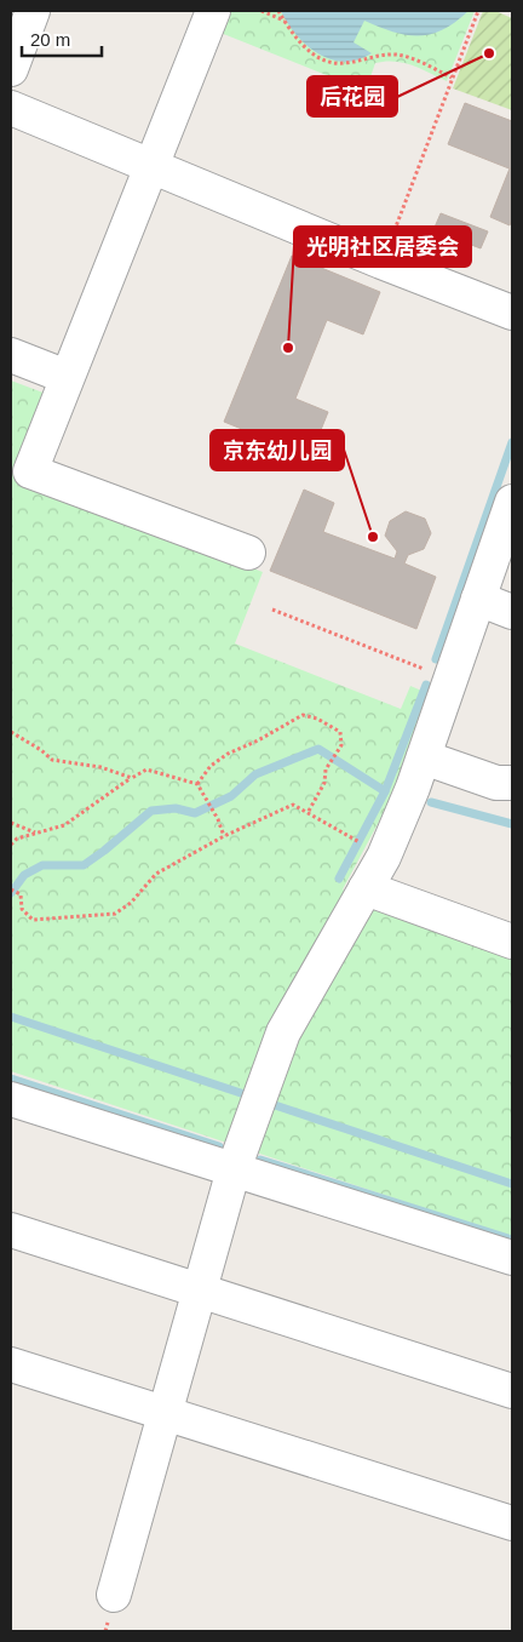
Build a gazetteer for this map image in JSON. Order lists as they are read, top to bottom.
{
  "places": ["后花园", "光明社区居委会", "京东幼儿园"],
  "scale_bar": "20 m"
}
